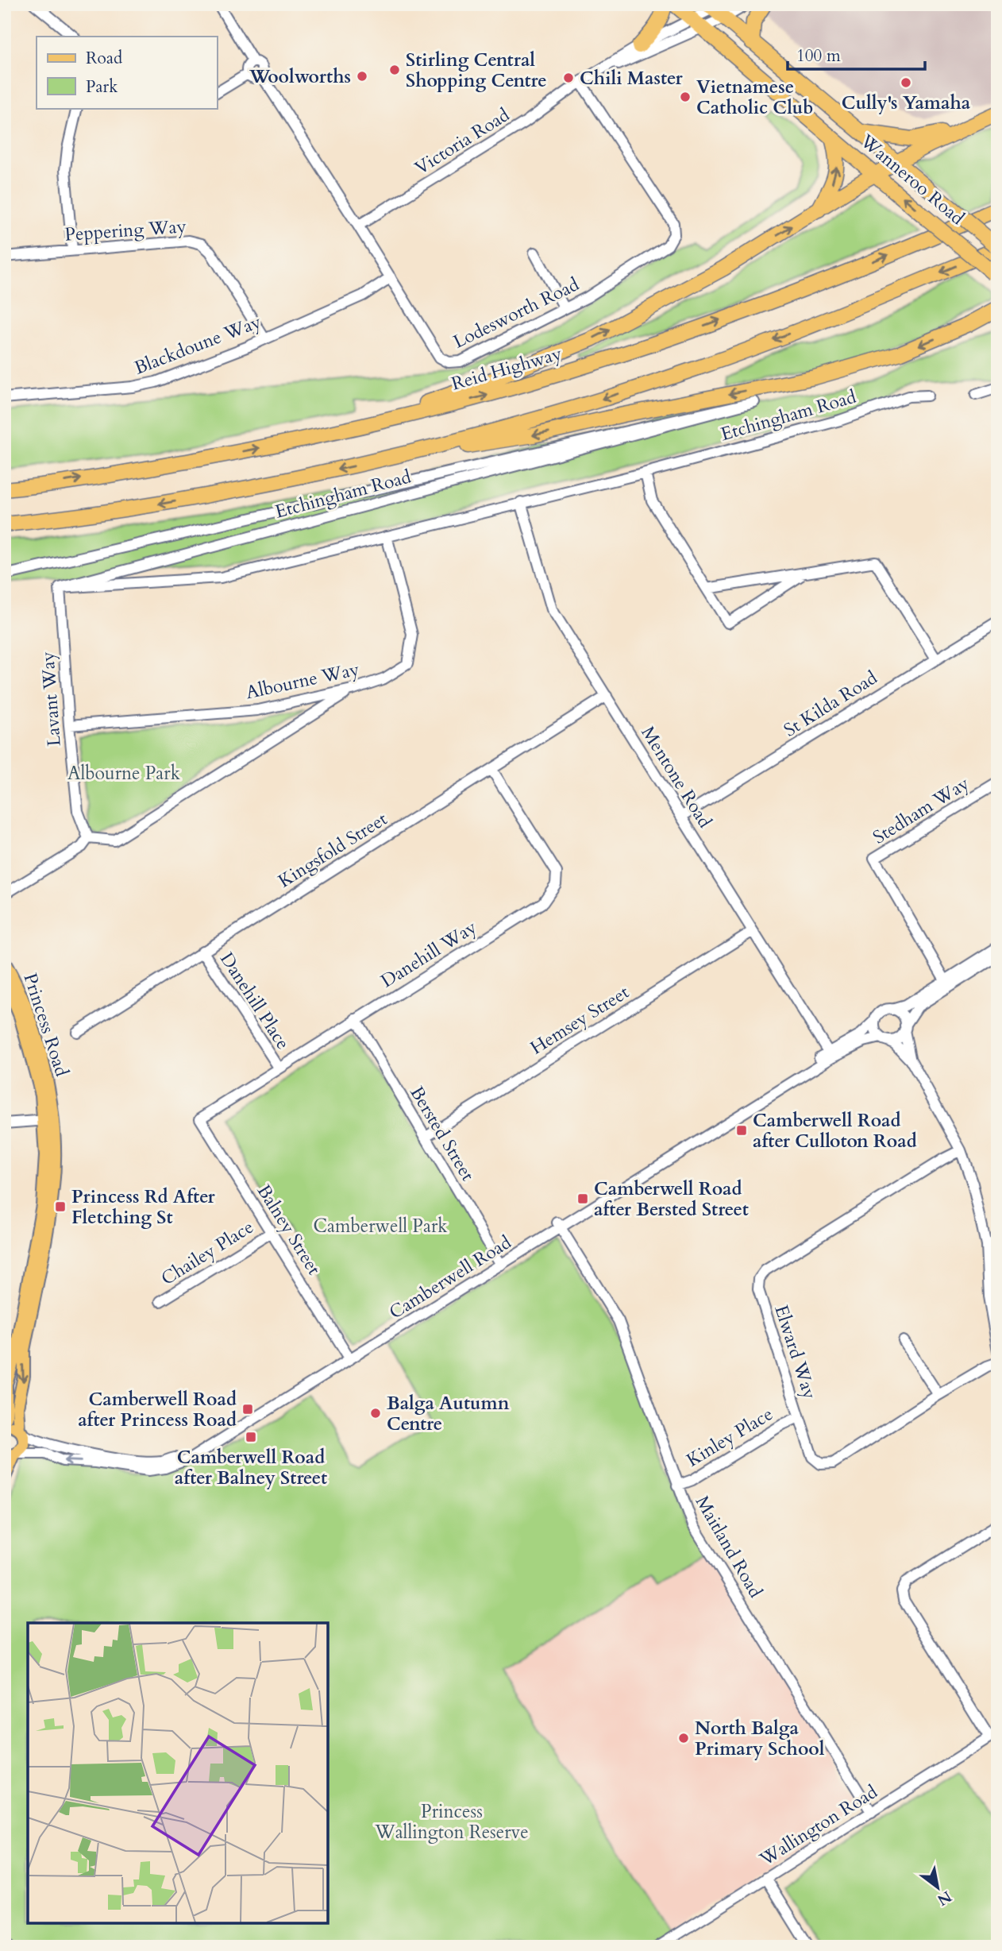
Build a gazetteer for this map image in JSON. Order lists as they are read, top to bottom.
{
  "streets": {
    "highway": ["Wanneroo Road", "Reid Highway"],
    "main road": ["Princess Road"],
    "street": [
      "Victoria Road",
      "Peppering Way",
      "Lodesworth Road",
      "Blackdoune Way",
      "Etchingham Road",
      "Albourne Way",
      "Lavant Way",
      "St Kilda Road",
      "Mentone Road",
      "Stedham Way",
      "Kingsfold Street",
      "Danehill Way",
      "Danehill Place",
      "Hemsey Street",
      "Bersted Street",
      "Balney Street",
      "Chailey Place",
      "Camberwell Road",
      "Elward Way",
      "Kinley Place",
      "Maitland Road",
      "Wallington Road"
    ]
  },
  "crossings": [
    ["Victoria Road", "Wanneroo Road"],
    ["Victoria Road", "Lodesworth Road"],
    ["Peppering Way", "Blackdoune Way"],
    ["Lodesworth Road", "Blackdoune Way"],
    ["Etchingham Road", "Albourne Way"],
    ["Etchingham Road", "Lavant Way"],
    ["Etchingham Road", "Mentone Road"],
    ["Albourne Way", "Lavant Way"],
    ["St Kilda Road", "Mentone Road"],
    ["Mentone Road", "Kingsfold Street"],
    ["Mentone Road", "Hemsey Street"],
    ["Mentone Road", "Camberwell Road"],
    ["Kingsfold Street", "Danehill Way"],
    ["Kingsfold Street", "Danehill Place"],
    ["Danehill Way", "Danehill Place"],
    ["Danehill Way", "Bersted Street"],
    ["Danehill Way", "Balney Street"],
    ["Hemsey Street", "Bersted Street"],
    ["Princess Road", "Camberwell Road"],
    ["Bersted Street", "Camberwell Road"],
    ["Balney Street", "Chailey Place"],
    ["Balney Street", "Camberwell Road"],
    ["Camberwell Road", "Maitland Road"],
    ["Elward Way", "Kinley Place"],
    ["Kinley Place", "Maitland Road"],
    ["Maitland Road", "Wallington Road"]
  ],
  "parks": ["Albourne Park", "Camberwell Park", "Princess Wallington Reserve"],
  "places": {
    "other": [
      "Stirling Central Shopping Centre",
      "Woolworths",
      "Chili Master",
      "Cully's Yamaha",
      "Vietnamese Catholic Club",
      "Balga Autumn Centre",
      "North Balga Primary School"
    ],
    "transit": [
      "Camberwell Road after Culloton Road",
      "Camberwell Road after Bersted Street",
      "Princess Rd After Fletching St",
      "Camberwell Road after Princess Road",
      "Camberwell Road after Balney Street"
    ]
  },
  "legend": ["Road", "Park"],
  "scale_bar": "100 m",
  "north": "bottom right"
}
